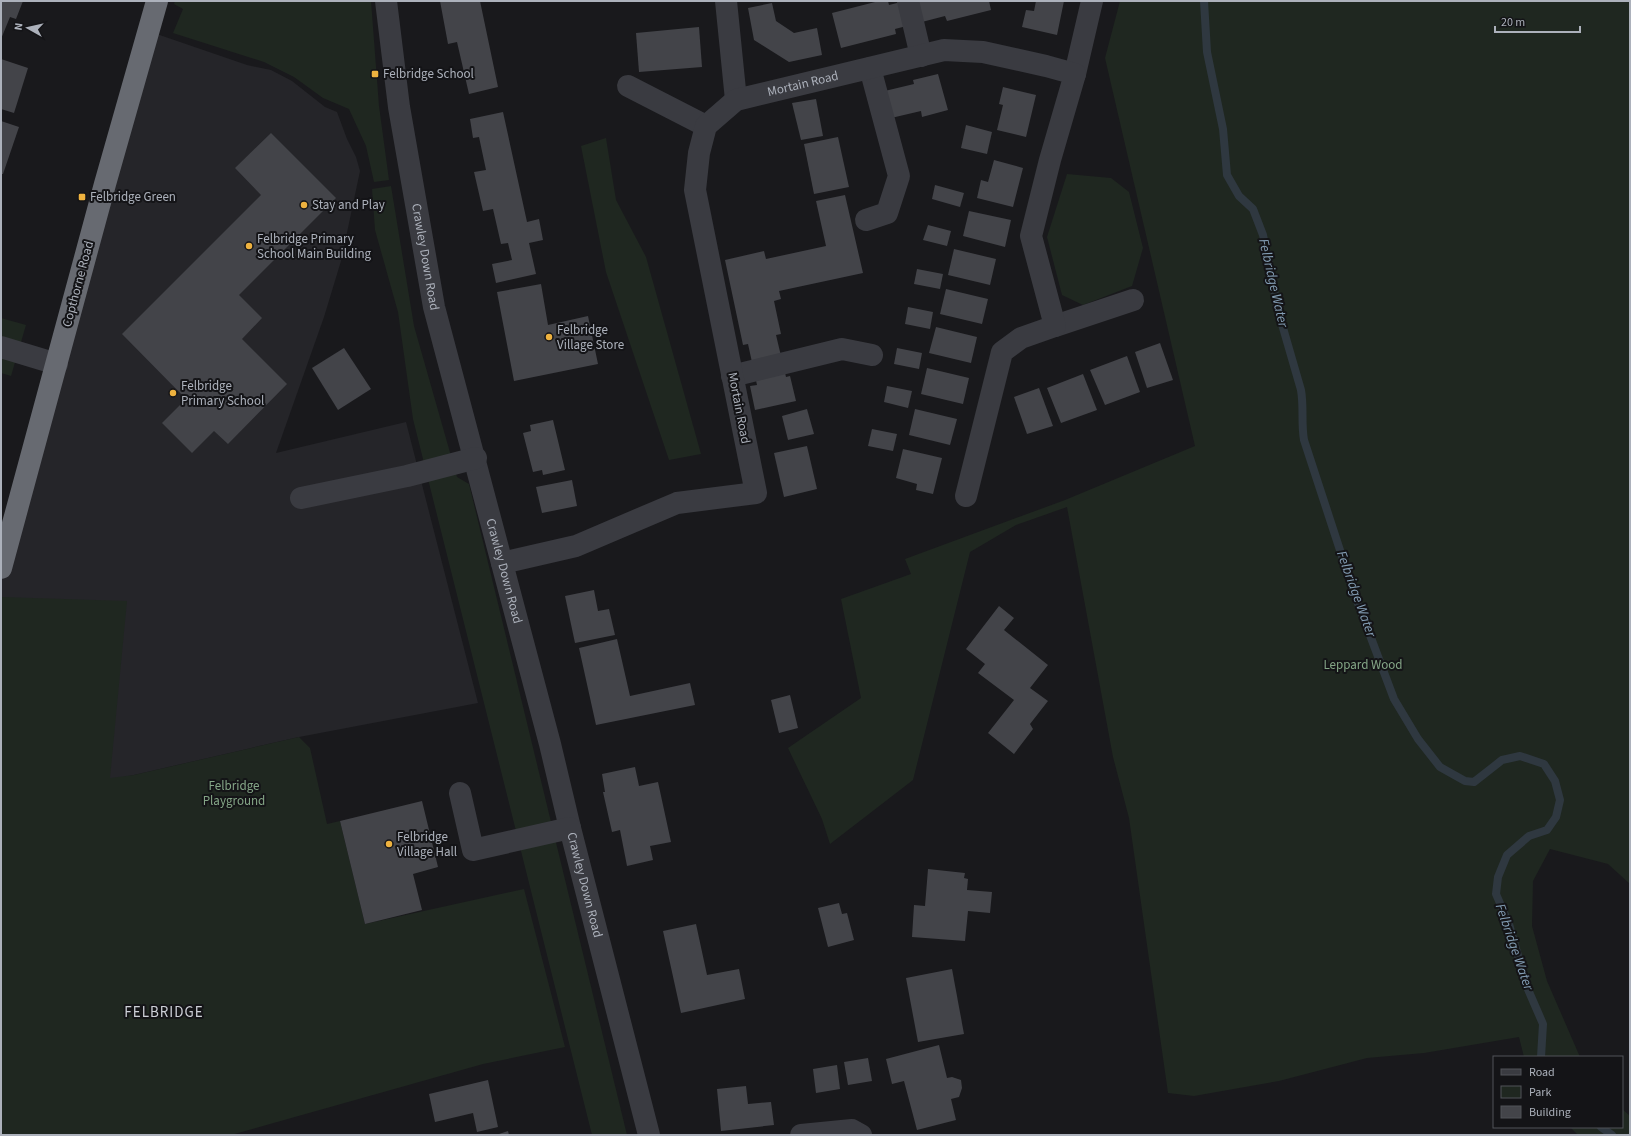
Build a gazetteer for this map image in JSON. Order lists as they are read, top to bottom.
{
  "streets": {
    "highway": ["Copthorne Road"],
    "street": ["Mortain Road", "Crawley Down Road"]
  },
  "crossings": [
    ["Mortain Road", "Crawley Down Road"]
  ],
  "districts": ["FELBRIDGE"],
  "water": ["Felbridge Water"],
  "parks": ["Leppard Wood", "Felbridge Playground"],
  "places": {
    "transit": ["Felbridge School", "Felbridge Green"],
    "other": [
      "Stay and Play",
      "Felbridge Primary School Main Building",
      "Felbridge Village Store",
      "Felbridge Primary School",
      "Felbridge Village Hall"
    ]
  },
  "legend": ["Road", "Park", "Building"],
  "scale_bar": "20 m",
  "north": "left"
}
